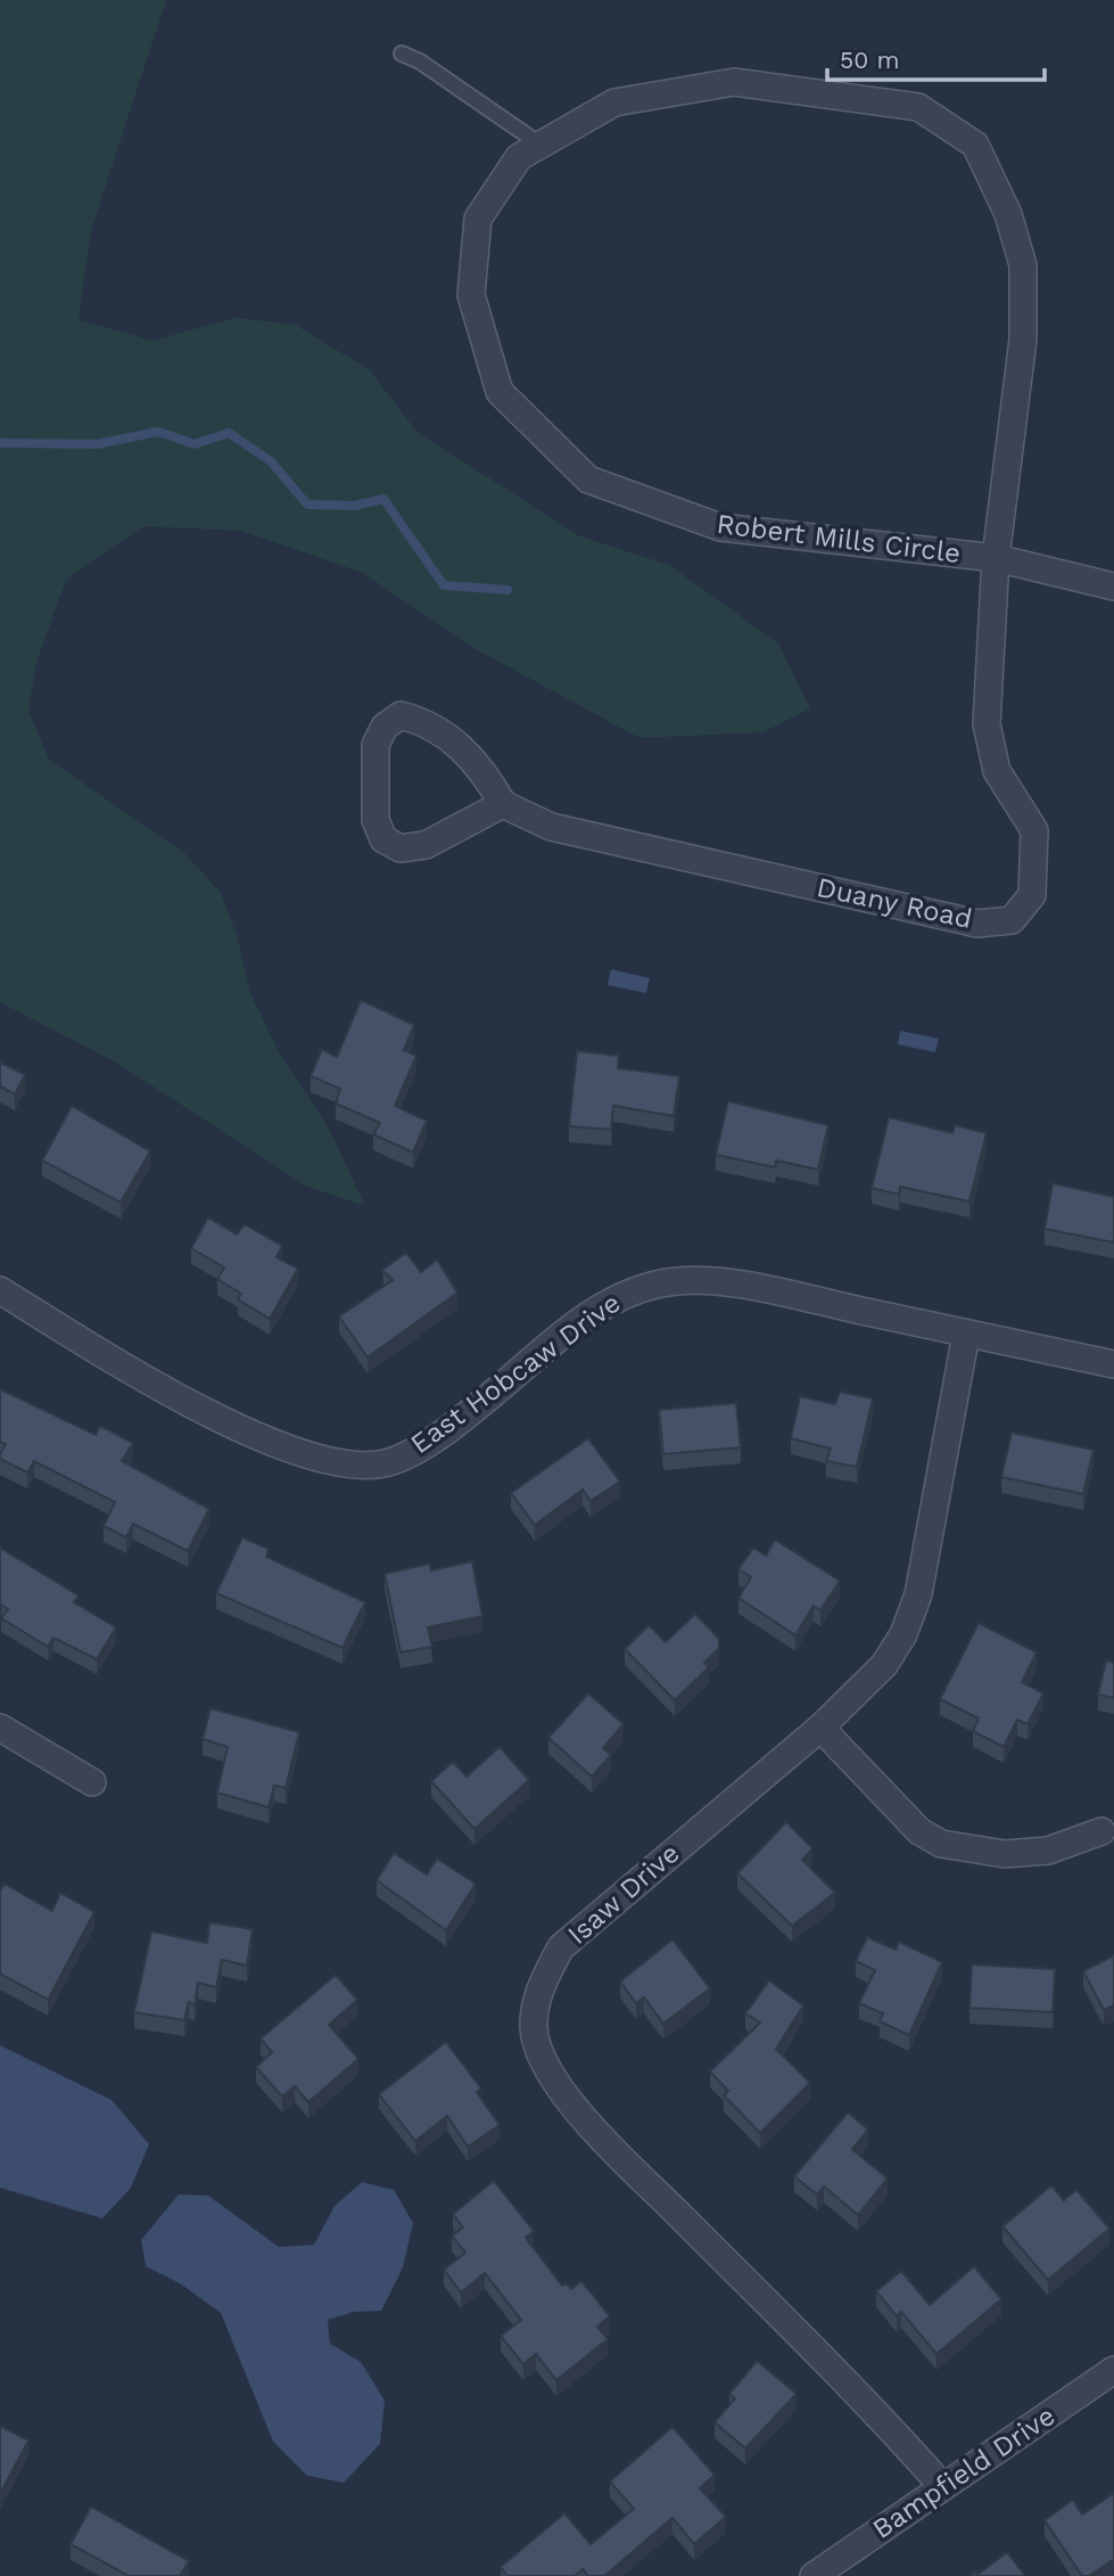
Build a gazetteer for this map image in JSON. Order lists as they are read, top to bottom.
{
  "streets": {
    "street": [
      "Robert Mills Circle",
      "Duany Road",
      "East Hobcaw Drive",
      "Isaw Drive",
      "Bampfield Drive"
    ]
  },
  "crossings": [
    ["Robert Mills Circle", "Duany Road"],
    ["East Hobcaw Drive", "Isaw Drive"],
    ["Isaw Drive", "Bampfield Drive"]
  ],
  "scale_bar": "50 m"
}
